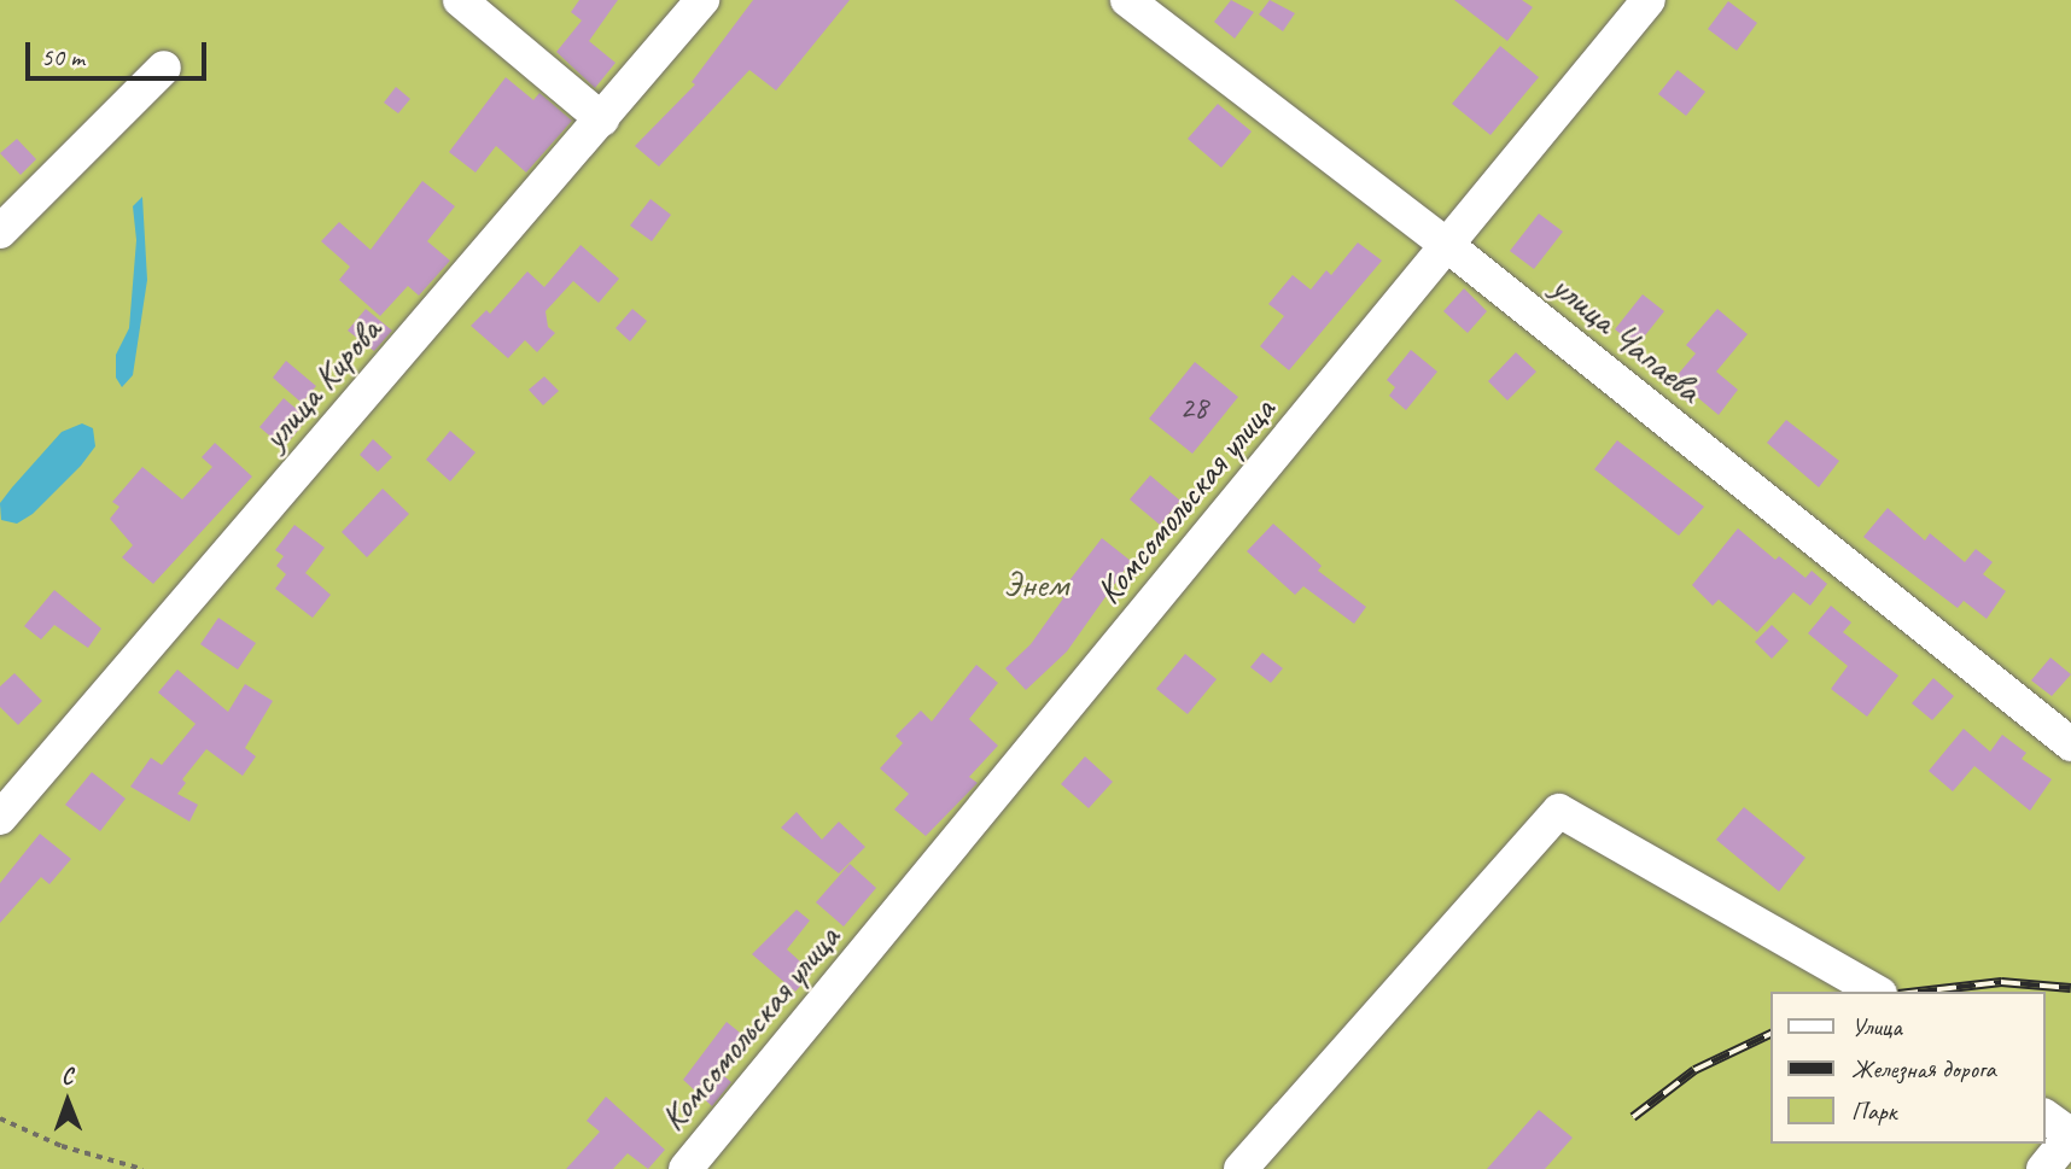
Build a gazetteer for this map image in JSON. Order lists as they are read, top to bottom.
{
  "streets": {
    "street": ["улица Чапаева", "улица Кирова", "Комсомольская улица"]
  },
  "crossings": [
    ["улица Чапаева", "Комсомольская улица"]
  ],
  "parks": ["Энем"],
  "house_numbers": ["28"],
  "legend": ["Улица", "Железная дорога", "Парк"],
  "scale_bar": "50 m",
  "north": "top"
}
